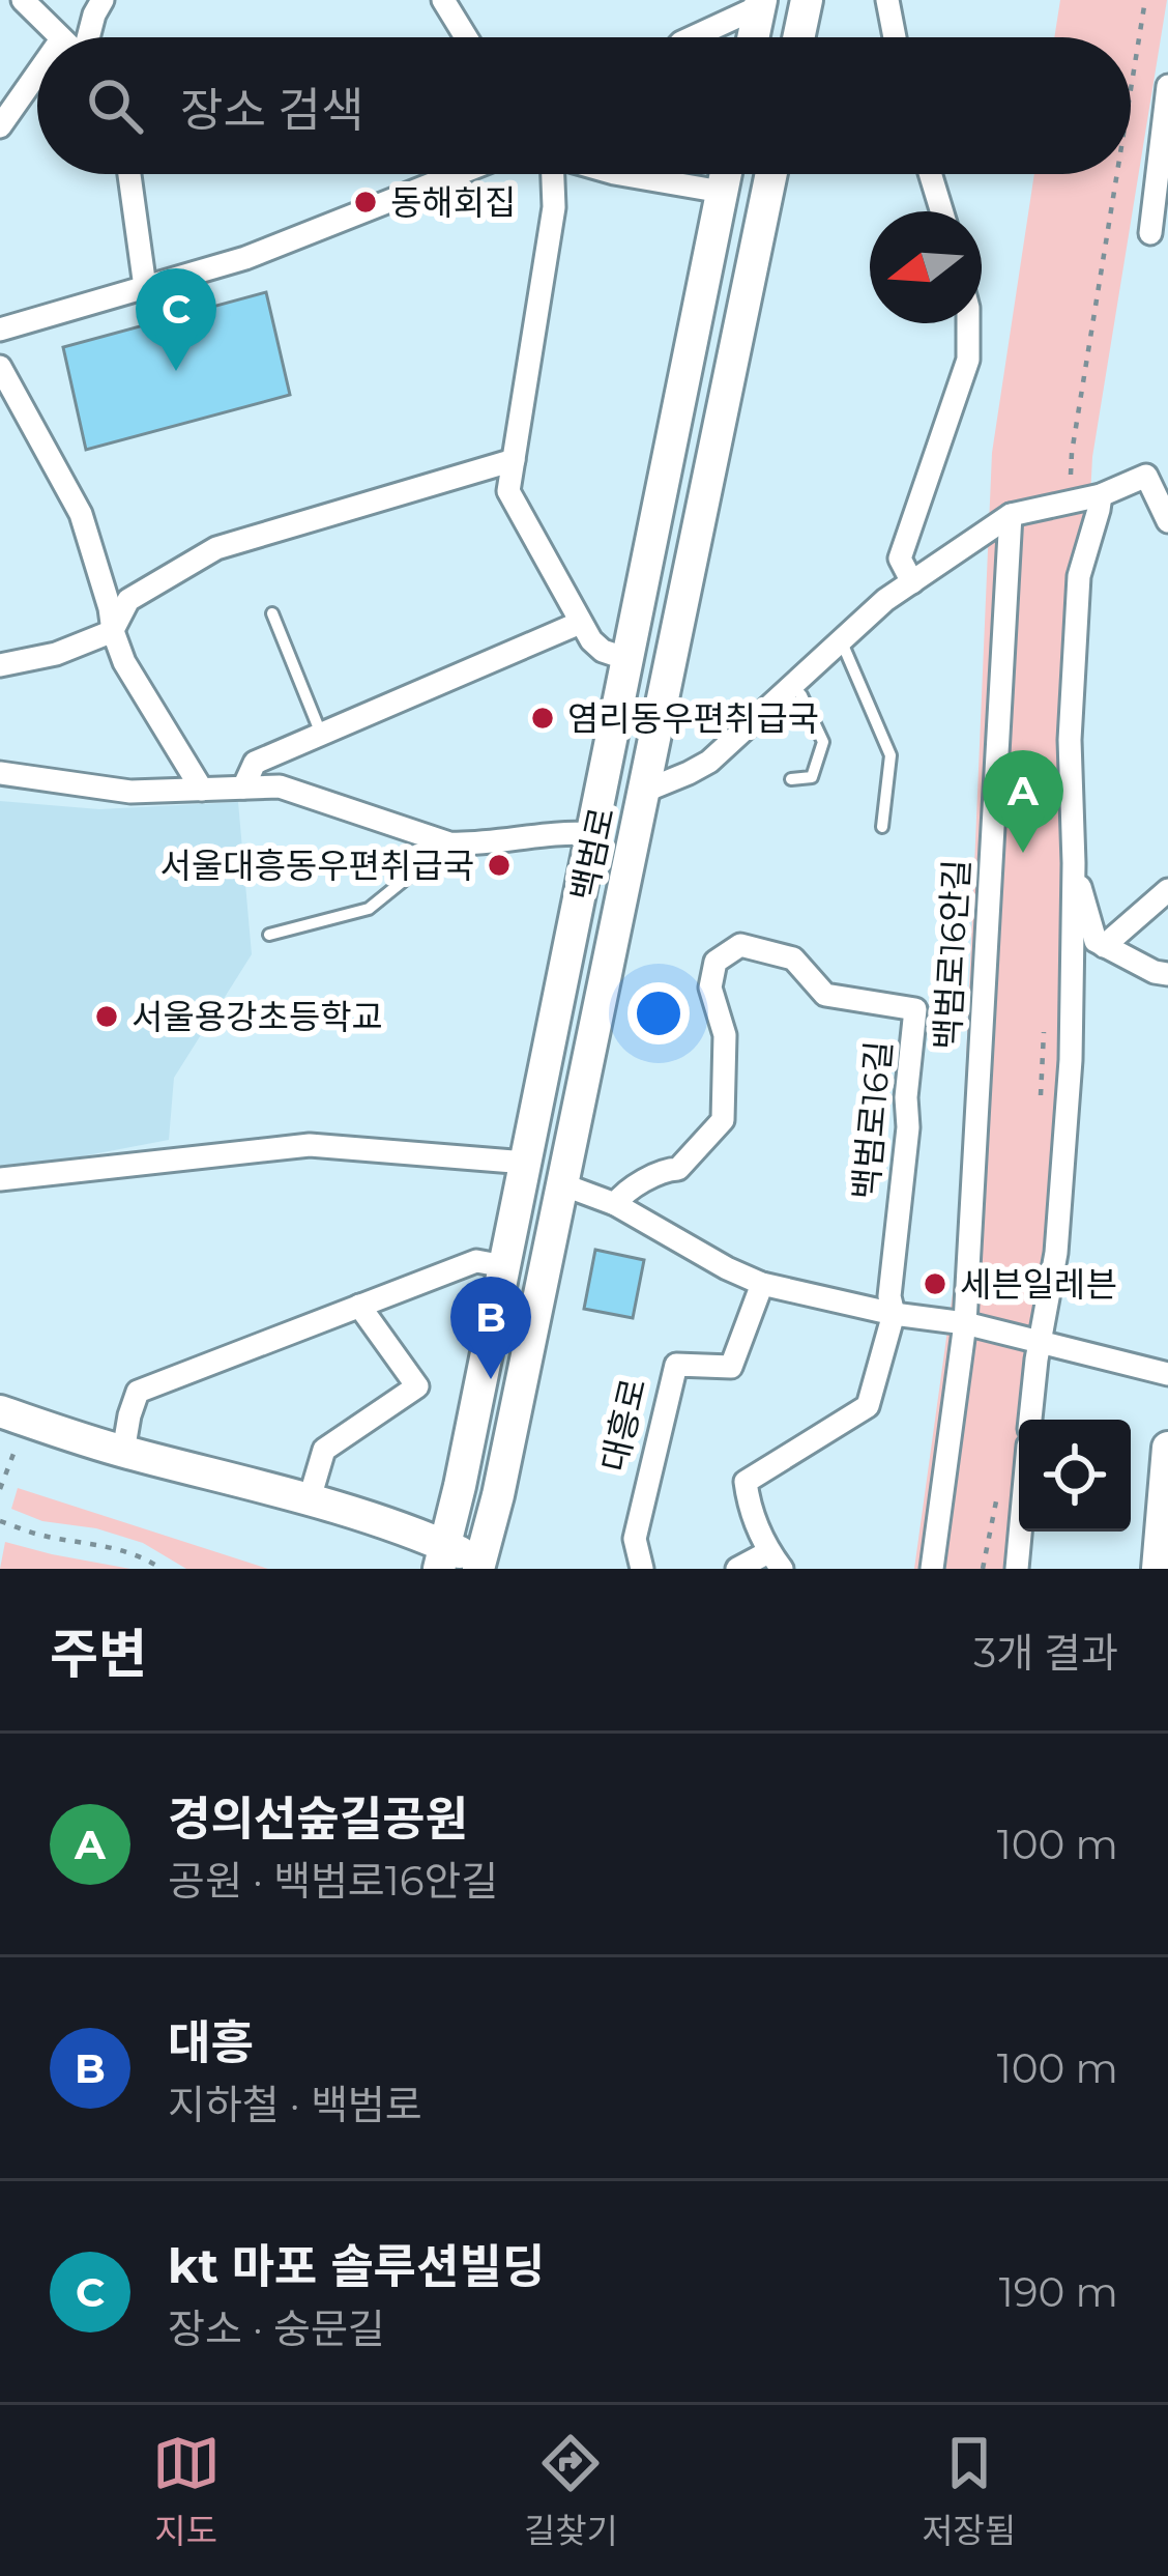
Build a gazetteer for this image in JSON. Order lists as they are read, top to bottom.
{
  "streets": {
    "main road": ["백범로"],
    "street": ["백범로16안길", "백범로16길", "대흥로"]
  },
  "places": [
    "동해회집",
    "염리동우편취급국",
    "서울대흥동우편취급국",
    "서울용강초등학교",
    "세븐일레븐"
  ],
  "north": "left",
  "page": {
    "search": "장소 검색",
    "pins": ["C", "A", "B"],
    "heading": ["주변", "3개 결과"],
    "list": [
      {
        "mark": "A",
        "name": "경의선숲길공원",
        "note": "공원 · 백범로16안길",
        "value": "100 m"
      },
      {
        "mark": "B",
        "name": "대흥",
        "note": "지하철 · 백범로",
        "value": "100 m"
      },
      {
        "mark": "C",
        "name": "kt 마포 솔루션빌딩",
        "note": "장소 · 숭문길",
        "value": "190 m"
      }
    ],
    "nav": ["지도", "길찾기", "저장됨"]
  }
}
